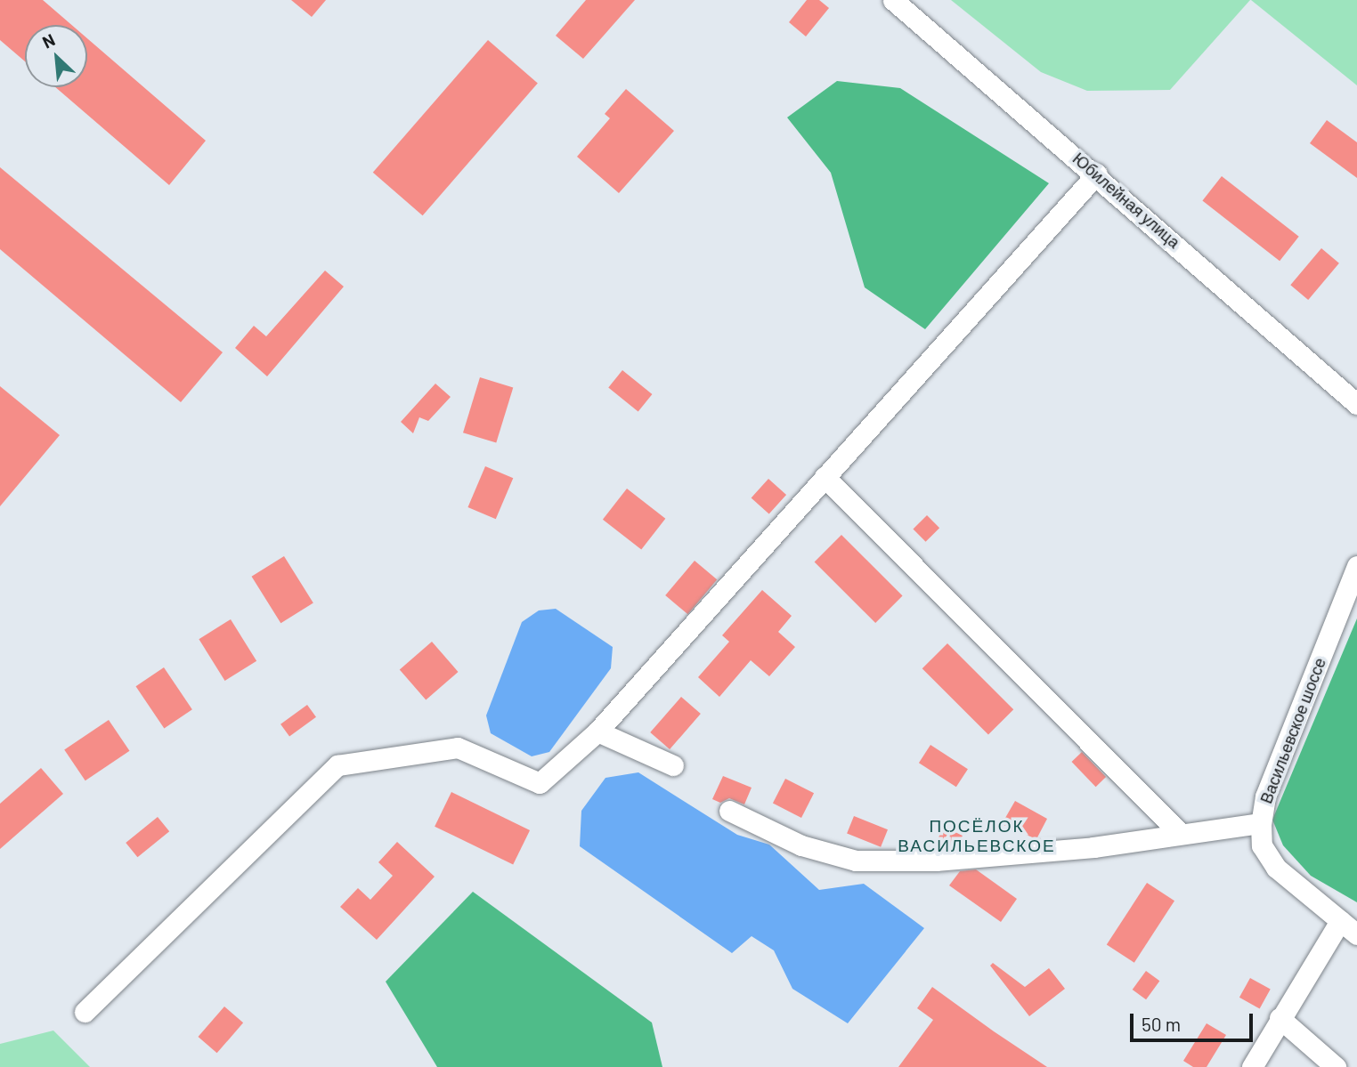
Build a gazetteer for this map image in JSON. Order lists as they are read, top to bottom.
{
  "streets": {
    "street": ["Юбилейная улица", "Васильевское шоссе"]
  },
  "districts": ["ПОСЁЛОК ВАСИЛЬЕВСКОЕ"],
  "scale_bar": "50 m",
  "north": "top left"
}
